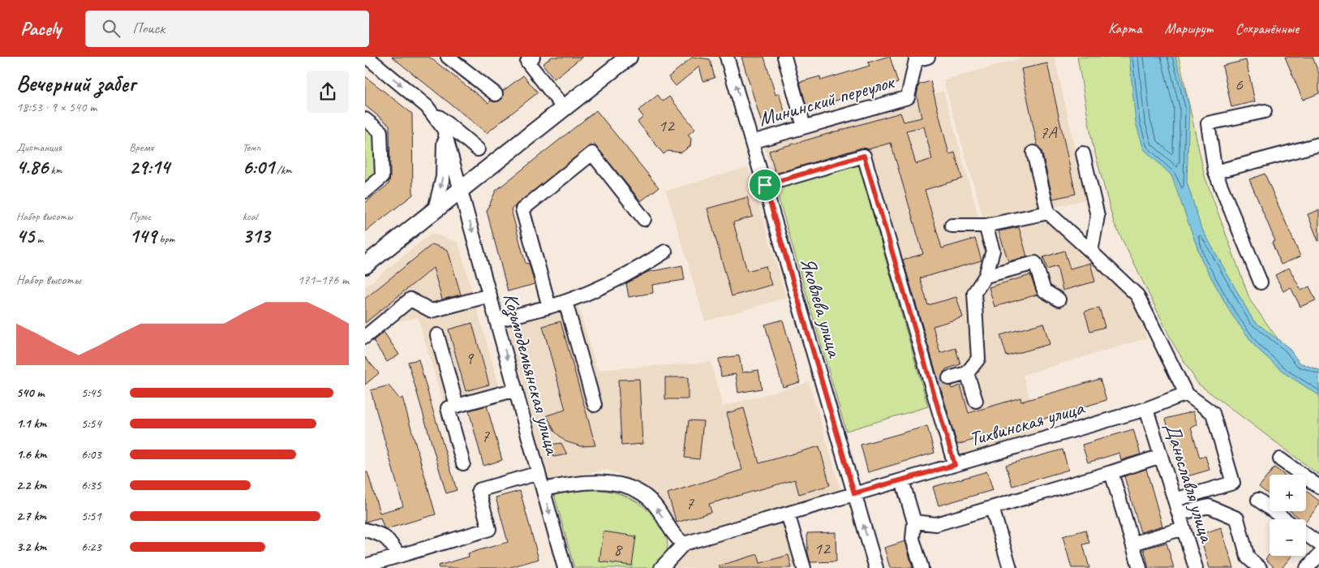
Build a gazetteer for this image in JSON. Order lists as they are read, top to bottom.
{
  "streets": {
    "street": [
      "Мининский переулок",
      "Яковлева улица",
      "Козьмодемьянская улица",
      "Тихвинская улица",
      "Даньславля улица"
    ]
  },
  "crossings": [
    ["Мининский переулок", "Яковлева улица"],
    ["Яковлева улица", "Тихвинская улица"],
    ["Тихвинская улица", "Даньславля улица"]
  ],
  "house_numbers": [
    "6",
    "12",
    "7А",
    "9",
    "7",
    "7",
    "12",
    "8"
  ],
  "page": {
    "header": "Pacely",
    "search": "Поиск",
    "nav": ["Карта", "Маршрут", "Сохранённые"],
    "heading": ["Вечерний забег", "18:53 · 9 × 540 m"],
    "stats": [
      ["Дистанция", "4.86 km"],
      ["Время", "29:14"],
      ["Темп", "6:01 /km"],
      ["Набор высоты", "45 m"],
      ["Пульс", "149 bpm"],
      ["kcal", "313"]
    ],
    "chart": ["Набор высоты", "171–176 m"],
    "list": [
      {
        "name": "540 m",
        "note": "5:45"
      },
      {
        "name": "1.1 km",
        "note": "5:54"
      },
      {
        "name": "1.6 km",
        "note": "6:03"
      },
      {
        "name": "2.2 km",
        "note": "6:35"
      },
      {
        "name": "2.7 km",
        "note": "5:51"
      },
      {
        "name": "3.2 km",
        "note": "6:23"
      }
    ],
    "map_buttons": ["+", "−"]
  }
}
